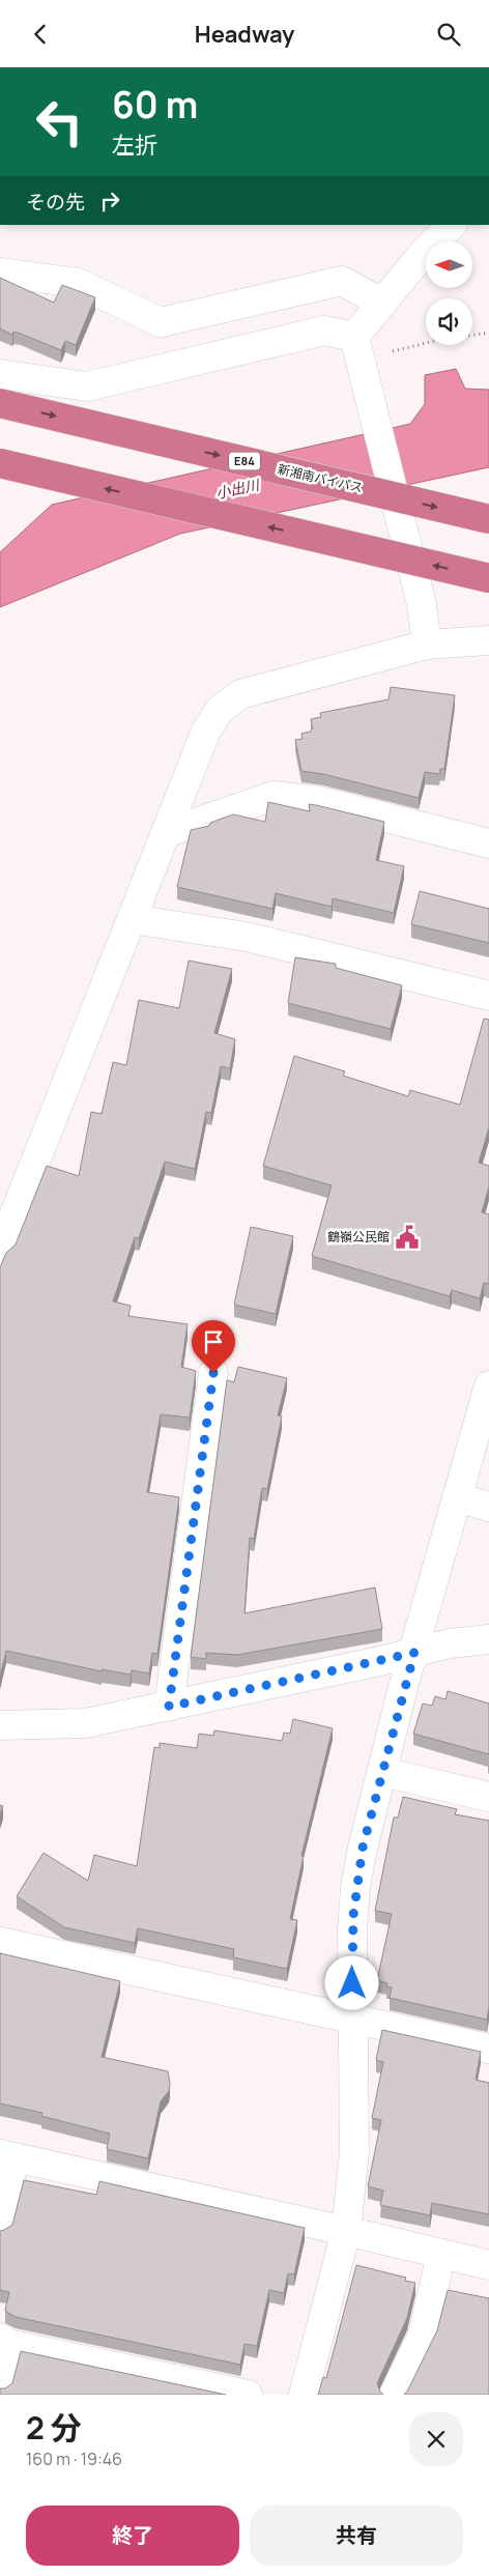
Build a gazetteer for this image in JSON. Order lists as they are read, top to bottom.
{
  "streets": {
    "highway": ["E84", "新湘南バイパス"]
  },
  "water": ["小出川"],
  "places": {
    "public building": ["鶴嶺公民館"]
  },
  "north": "left",
  "page": {
    "header": "Headway",
    "turn": ["60 m", "左折"],
    "then": "その先",
    "heading": ["2 分", "160 m · 19:46"],
    "buttons": ["終了", "共有"]
  }
}
